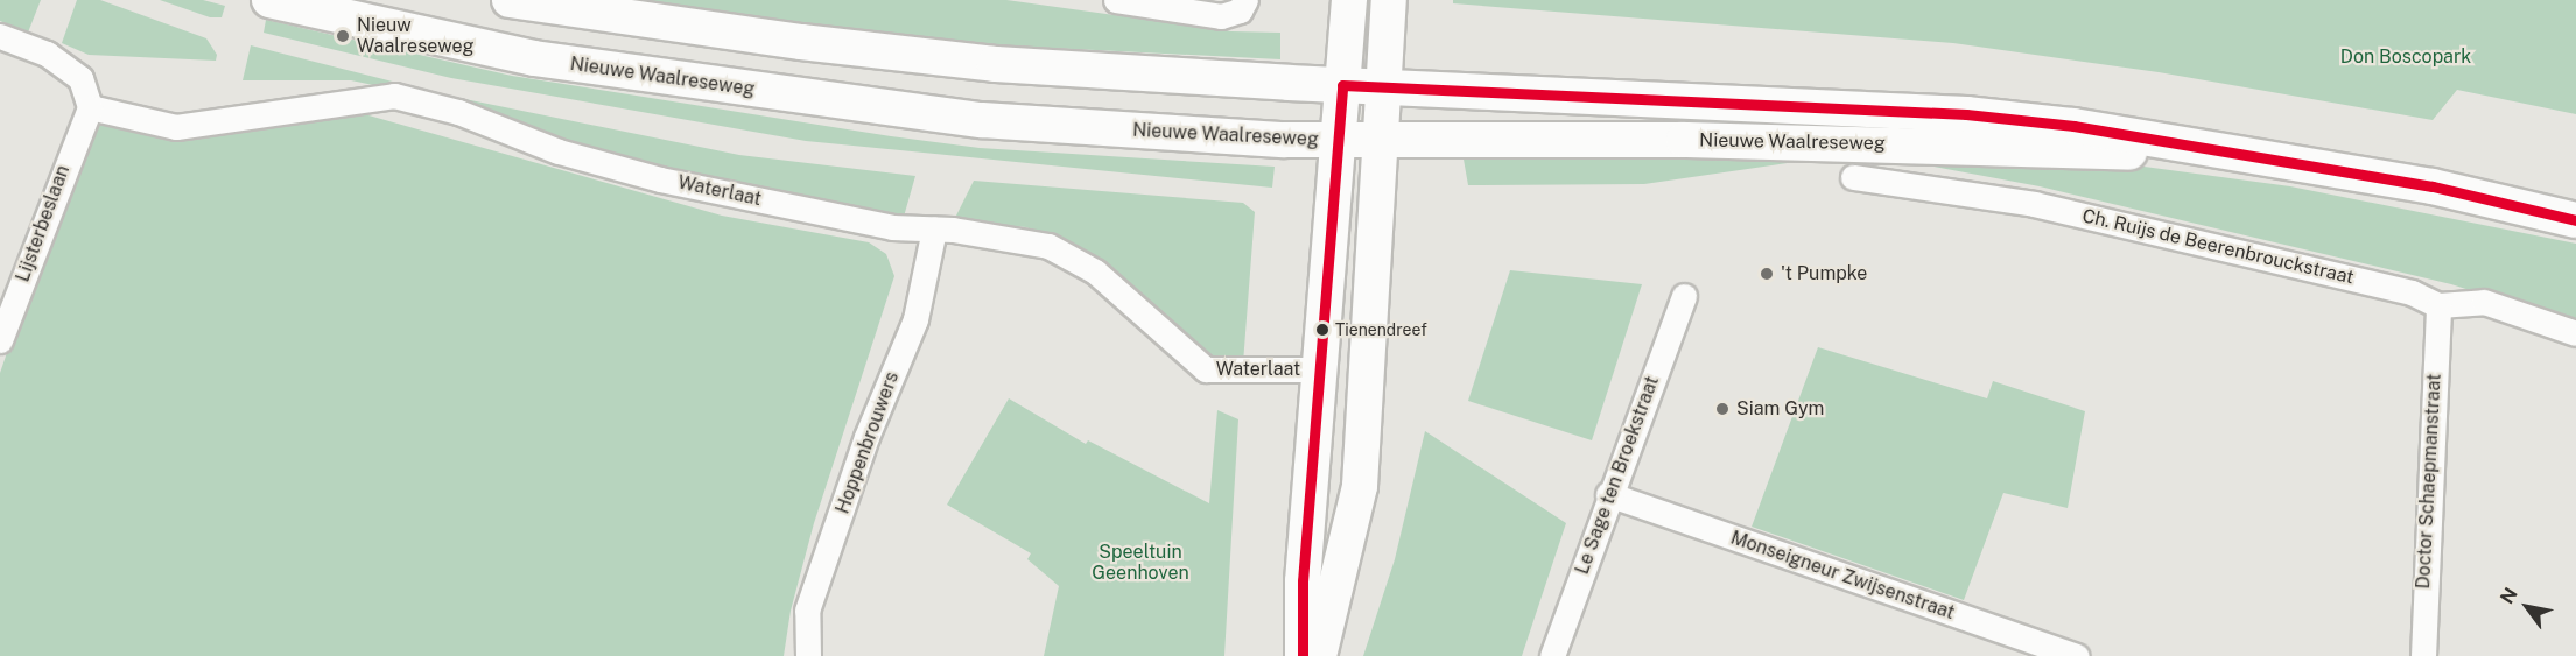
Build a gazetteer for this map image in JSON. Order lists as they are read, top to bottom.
{
  "streets": {
    "street": [
      "Nieuwe Waalreseweg",
      "Waterlaat",
      "Lijsterbeslaan",
      "Ch. Ruijs de Beerenbrouckstraat",
      "Hoppenbrouwers",
      "Le Sage ten Broekstraat",
      "Doctor Schaepmanstraat",
      "Monseigneur Zwijsenstraat"
    ]
  },
  "crossings": [
    ["Waterlaat", "Lijsterbeslaan"],
    ["Waterlaat", "Hoppenbrouwers"],
    ["Ch. Ruijs de Beerenbrouckstraat", "Doctor Schaepmanstraat"],
    ["Le Sage ten Broekstraat", "Monseigneur Zwijsenstraat"]
  ],
  "parks": ["Don Boscopark", "Speeltuin Geenhoven"],
  "places": [
    "Nieuw Waalreseweg",
    "'t Pumpke",
    "Tienendreef",
    "Siam Gym"
  ],
  "north": "top left"
}
